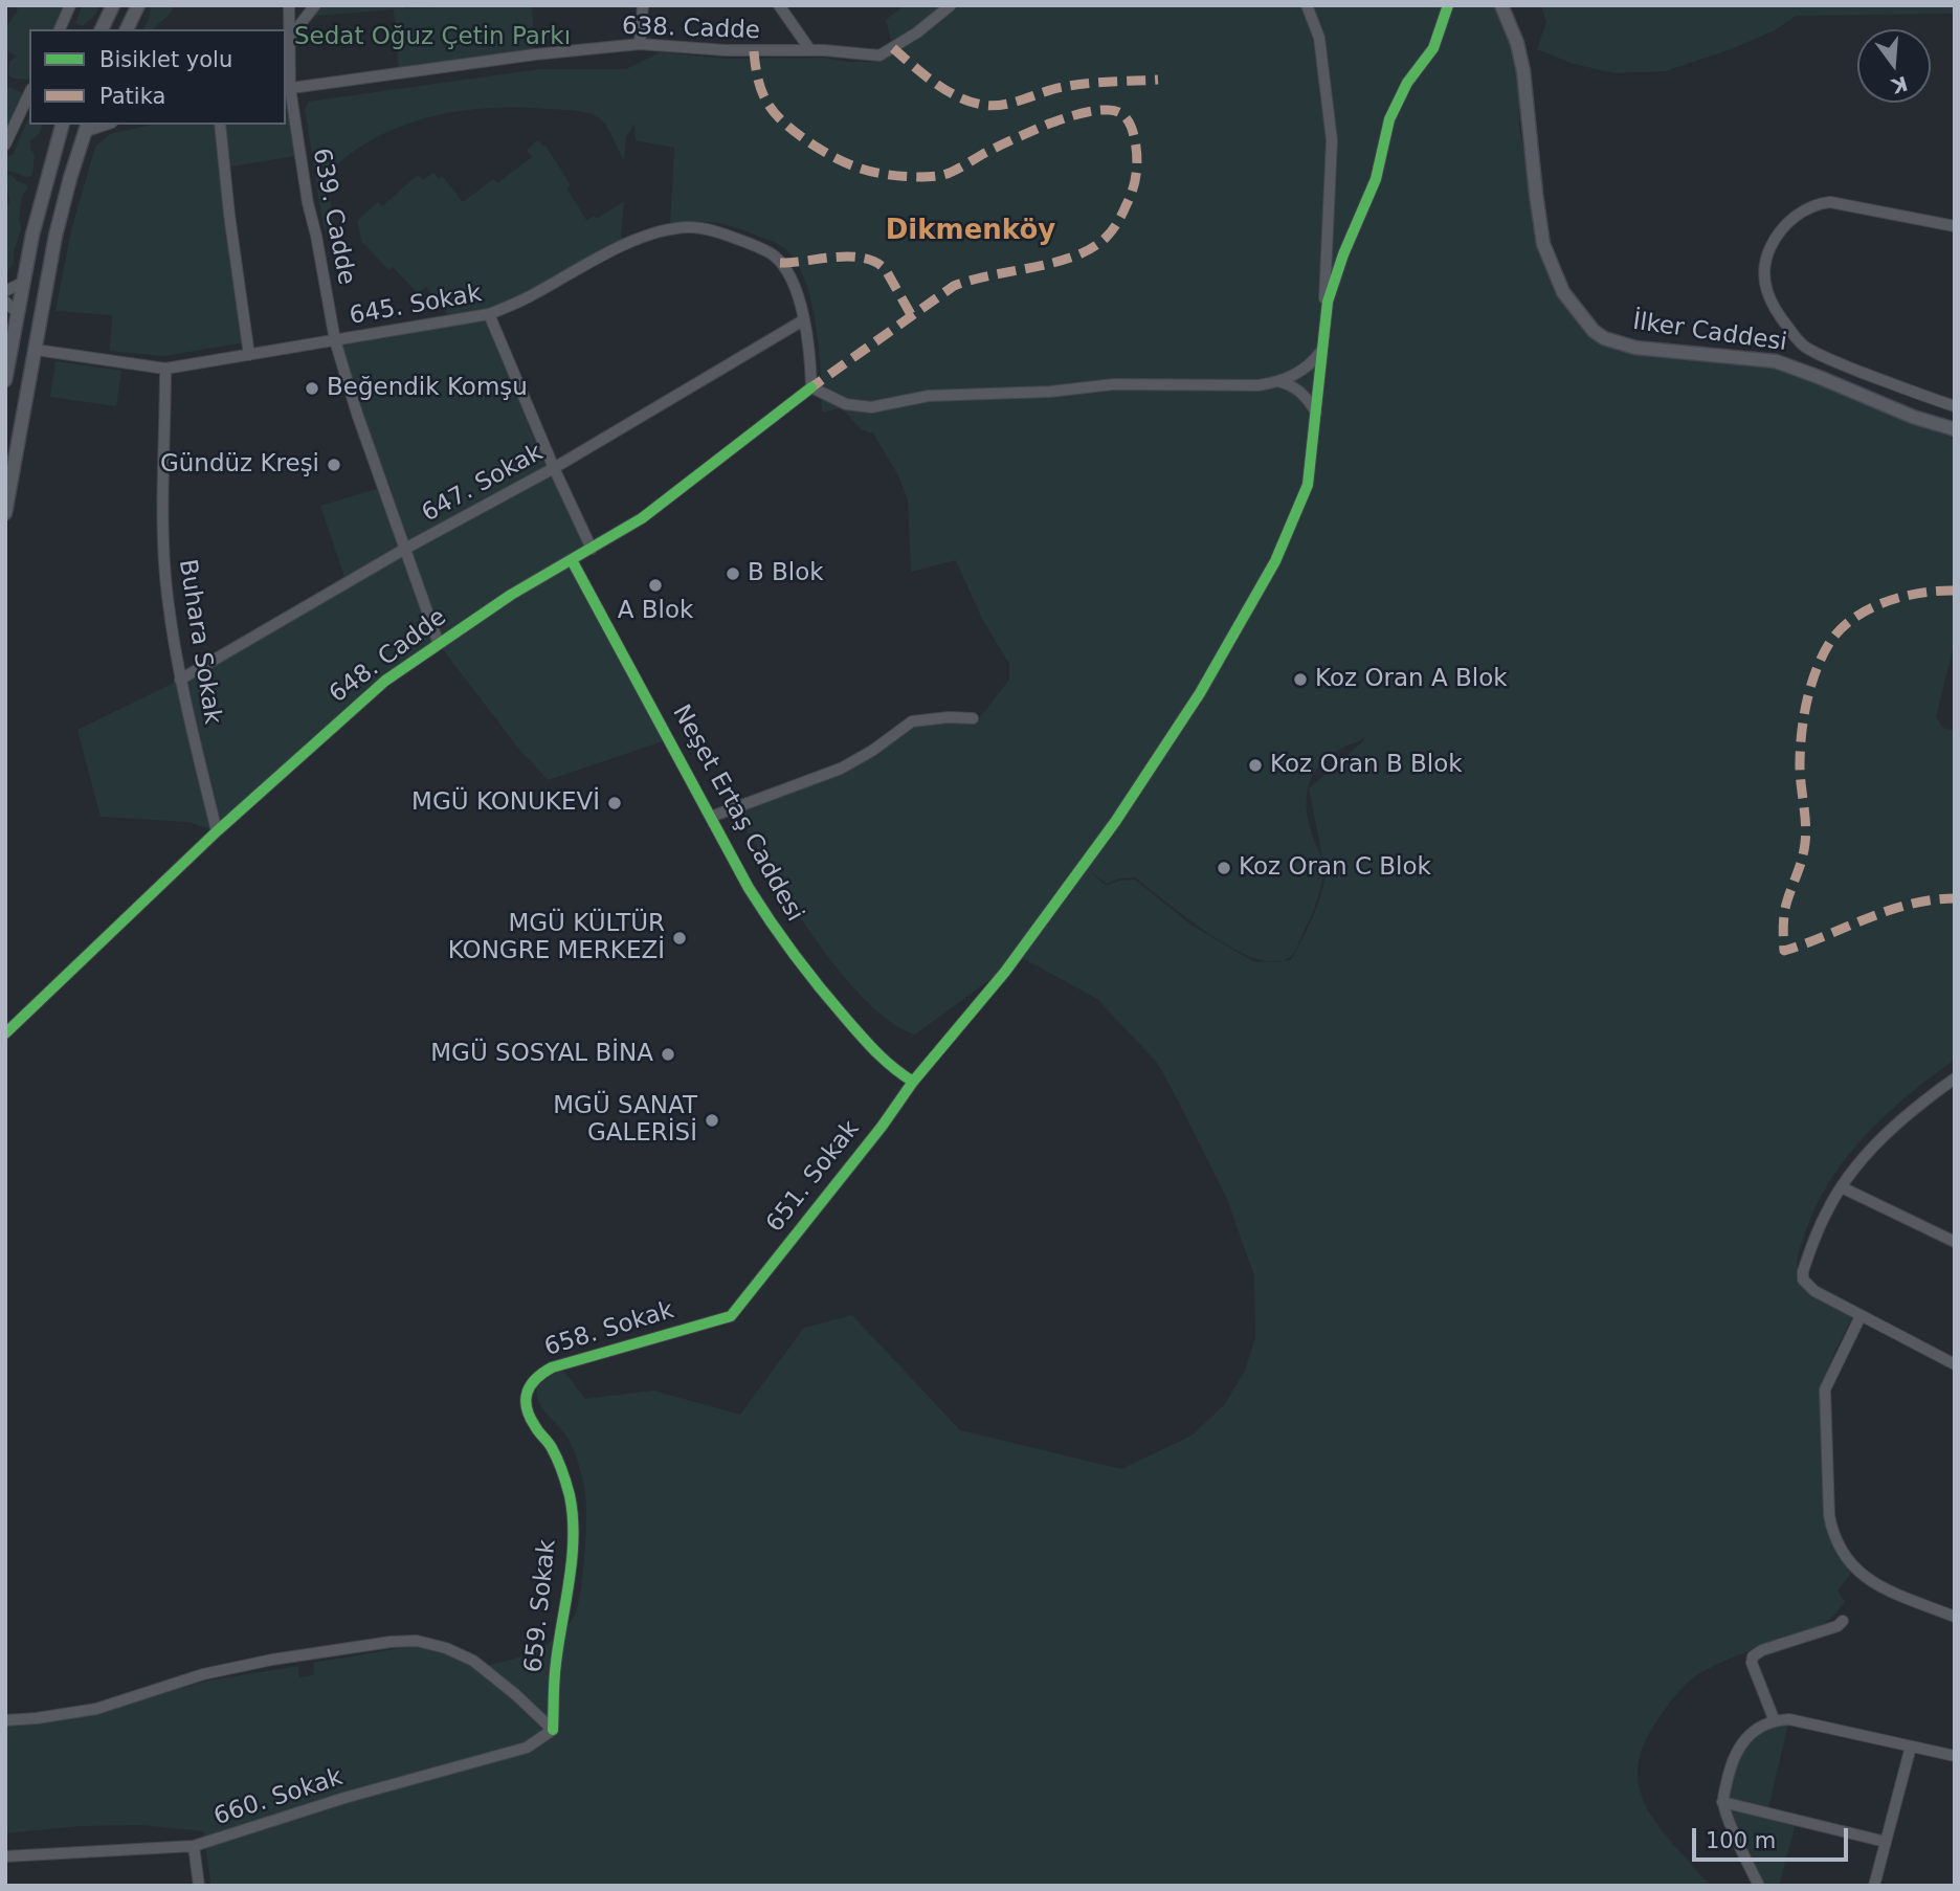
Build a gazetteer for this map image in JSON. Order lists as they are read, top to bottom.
{
  "streets": {
    "main road": ["İlker Caddesi"],
    "street": [
      "638. Cadde",
      "639. Cadde",
      "645. Sokak",
      "647. Sokak",
      "Buhara Sokak",
      "648. Cadde",
      "Neşet Ertaş Caddesi",
      "651. Sokak",
      "658. Sokak",
      "659. Sokak",
      "660. Sokak"
    ]
  },
  "crossings": [
    ["638. Cadde", "639. Cadde"],
    ["639. Cadde", "645. Sokak"],
    ["639. Cadde", "647. Sokak"],
    ["639. Cadde", "648. Cadde"],
    ["645. Sokak", "647. Sokak"],
    ["645. Sokak", "Buhara Sokak"],
    ["645. Sokak", "648. Cadde"],
    ["647. Sokak", "Buhara Sokak"],
    ["Buhara Sokak", "648. Cadde"],
    ["648. Cadde", "Neşet Ertaş Caddesi"],
    ["Neşet Ertaş Caddesi", "651. Sokak"],
    ["651. Sokak", "658. Sokak"],
    ["658. Sokak", "659. Sokak"],
    ["659. Sokak", "660. Sokak"]
  ],
  "districts": ["Dikmenköy"],
  "parks": ["Sedat Oğuz Çetin Parkı"],
  "places": [
    "Beğendik Komşu",
    "Gündüz Kreşi",
    "B Blok",
    "A Blok",
    "Koz Oran A Blok",
    "Koz Oran B Blok",
    "MGÜ KONUKEVİ",
    "Koz Oran C Blok",
    "MGÜ KÜLTÜR KONGRE MERKEZİ",
    "MGÜ SOSYAL BİNA",
    "MGÜ SANAT GALERİSİ"
  ],
  "legend": ["Bisiklet yolu", "Patika"],
  "scale_bar": "100 m",
  "north": "bottom"
}
